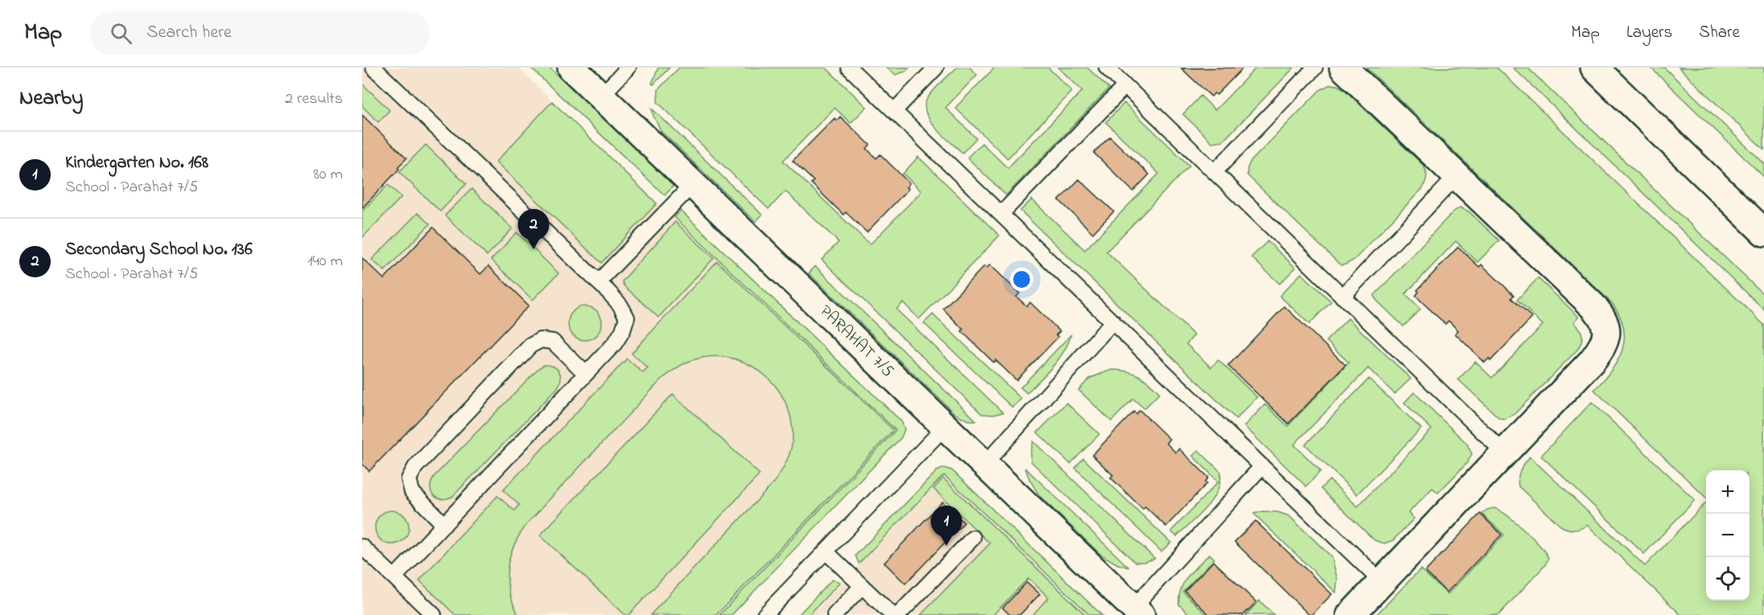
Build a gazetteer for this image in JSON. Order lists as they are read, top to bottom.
{
  "streets": {
    "street": ["PARAHAT 7/5"]
  },
  "page": {
    "header": "Map",
    "search": "Search here",
    "nav": ["Map", "Layers", "Share"],
    "heading": ["Nearby", "2 results"],
    "list": [
      {
        "mark": "1",
        "name": "Kindergarten No. 168",
        "note": "School · Parahat 7/5",
        "value": "80 m"
      },
      {
        "mark": "2",
        "name": "Secondary School No. 136",
        "note": "School · Parahat 7/5",
        "value": "140 m"
      }
    ],
    "pins": ["2", "1"],
    "map_buttons": ["+", "−"]
  }
}
